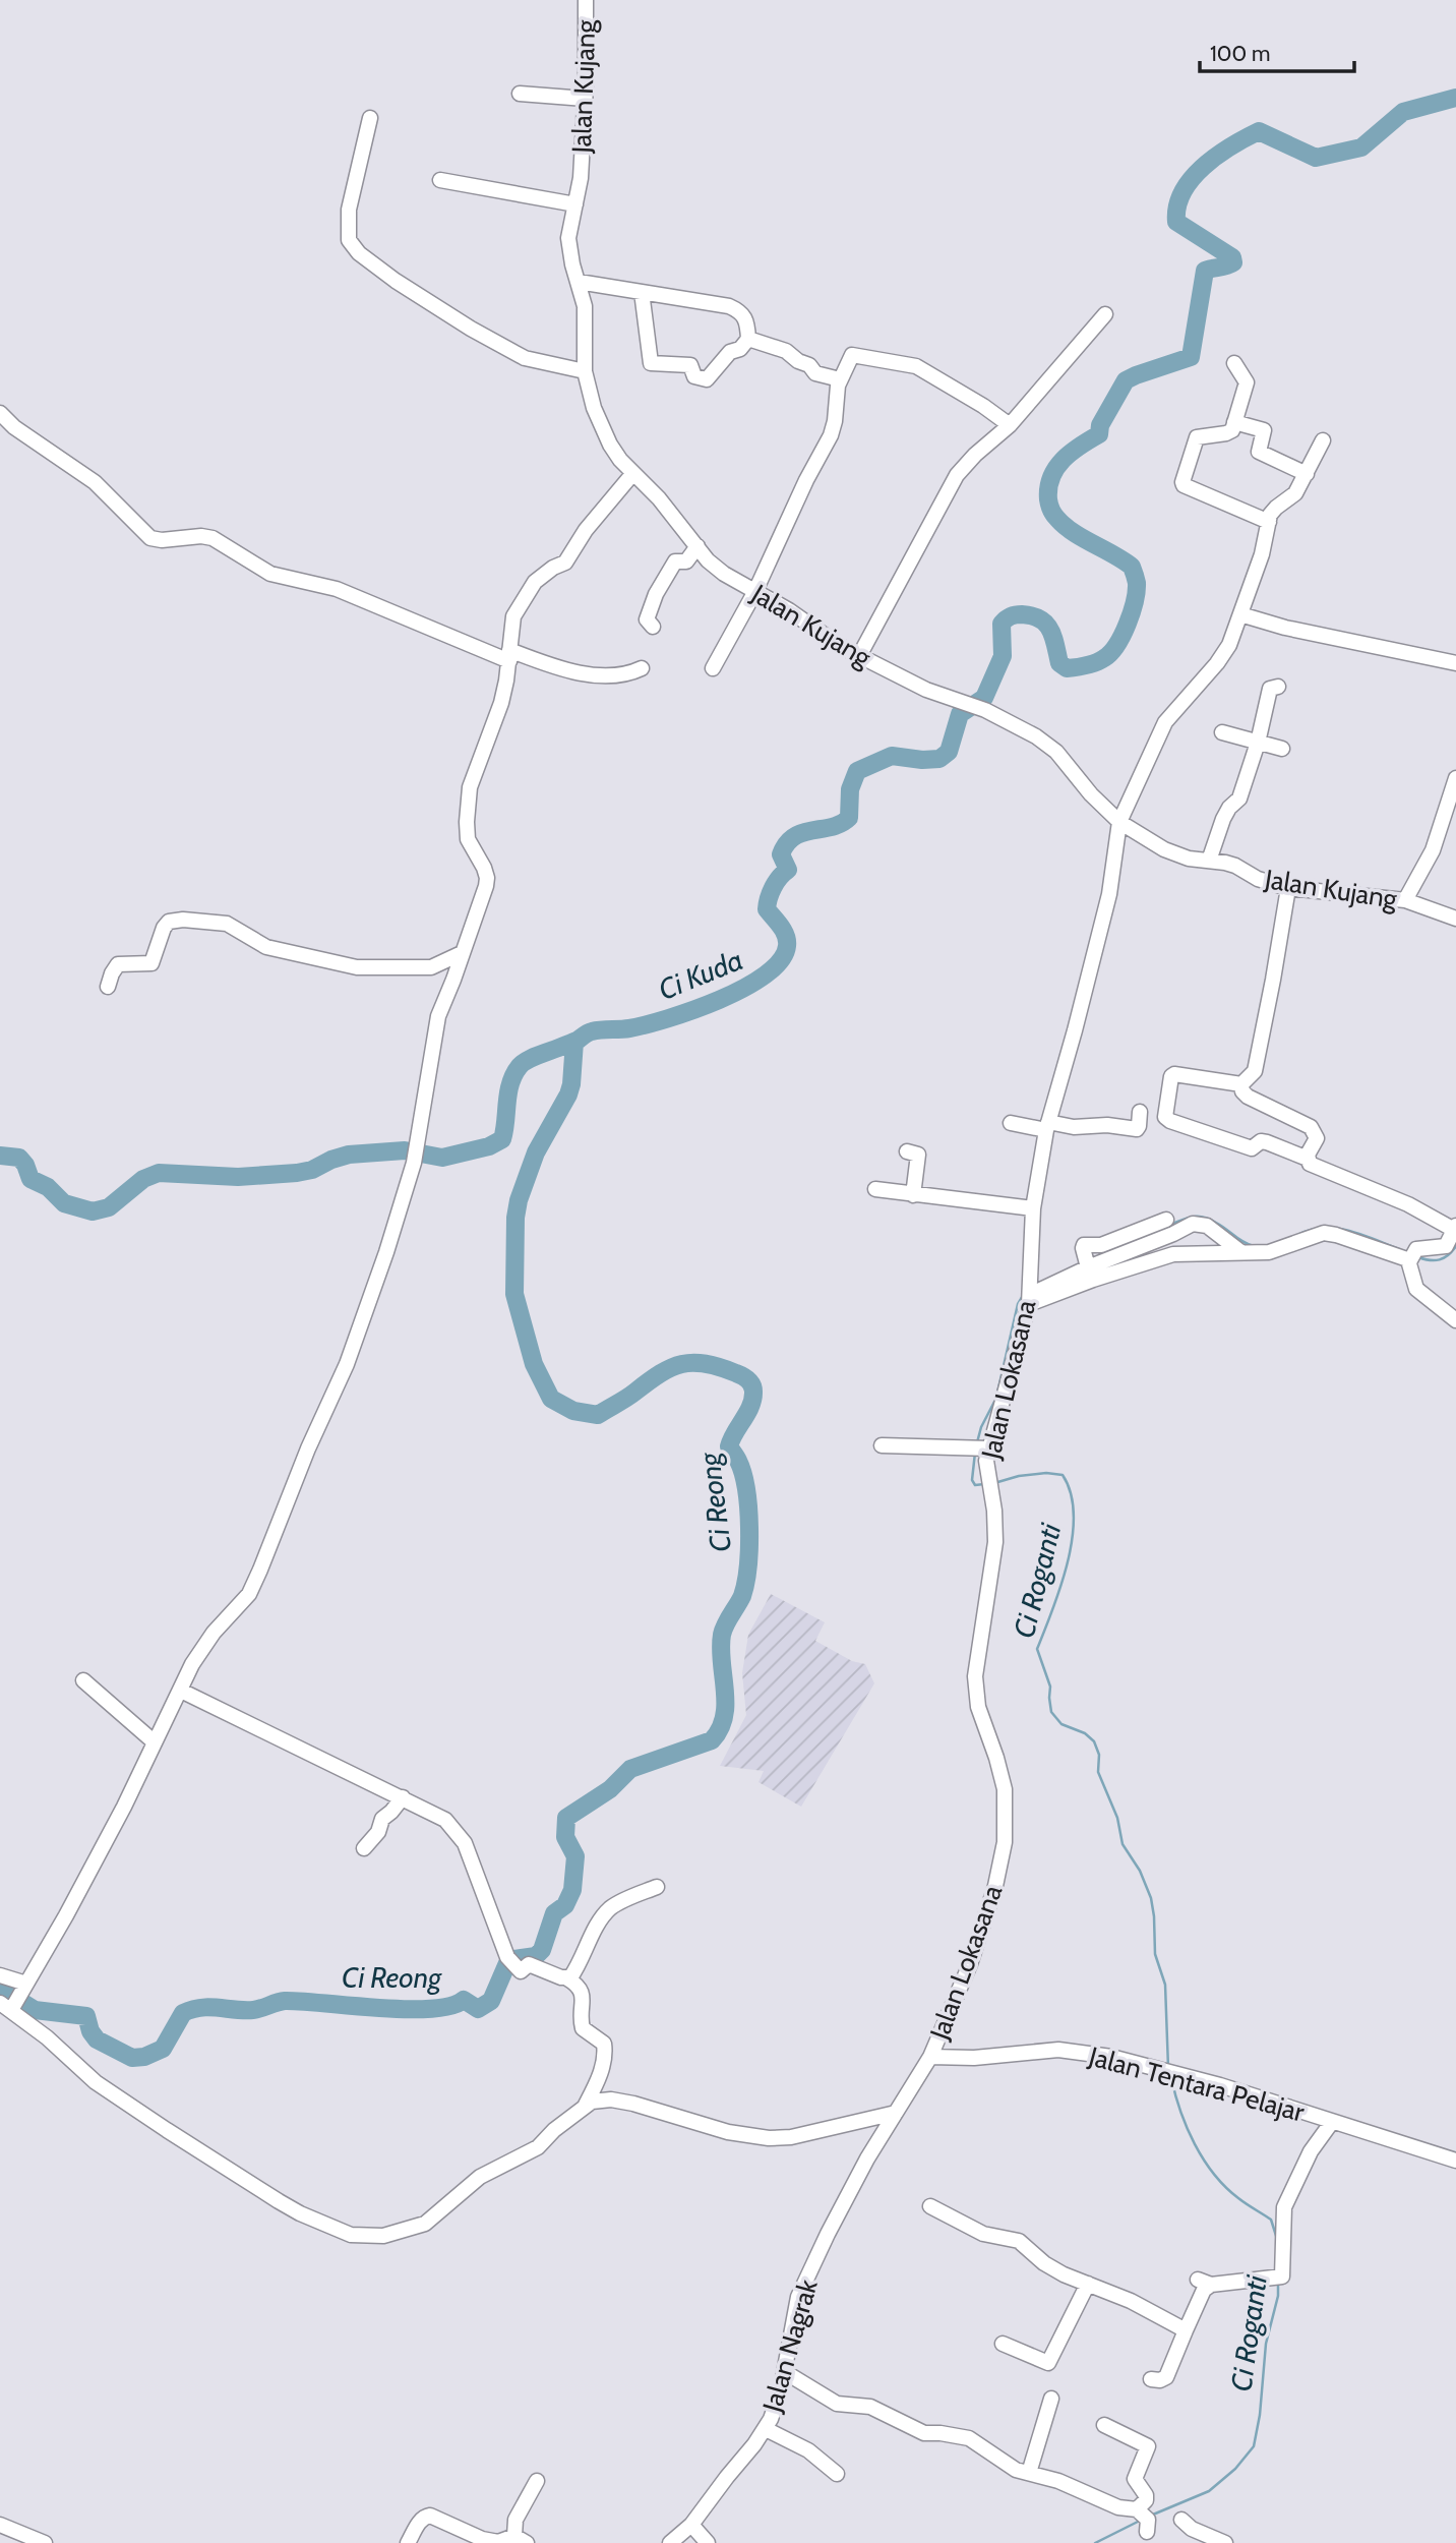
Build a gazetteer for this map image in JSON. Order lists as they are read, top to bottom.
{
  "streets": {
    "street": [
      "Jalan Kujang",
      "Jalan Lokasana",
      "Jalan Tentara Pelajar",
      "Jalan Nagrak"
    ]
  },
  "crossings": [
    ["Jalan Kujang", "Jalan Lokasana"],
    ["Jalan Lokasana", "Jalan Tentara Pelajar"],
    ["Jalan Lokasana", "Jalan Nagrak"],
    ["Jalan Tentara Pelajar", "Jalan Nagrak"]
  ],
  "water": ["Ci Kuda", "Ci Reong", "Ci Roganti"],
  "scale_bar": "100 m"
}
